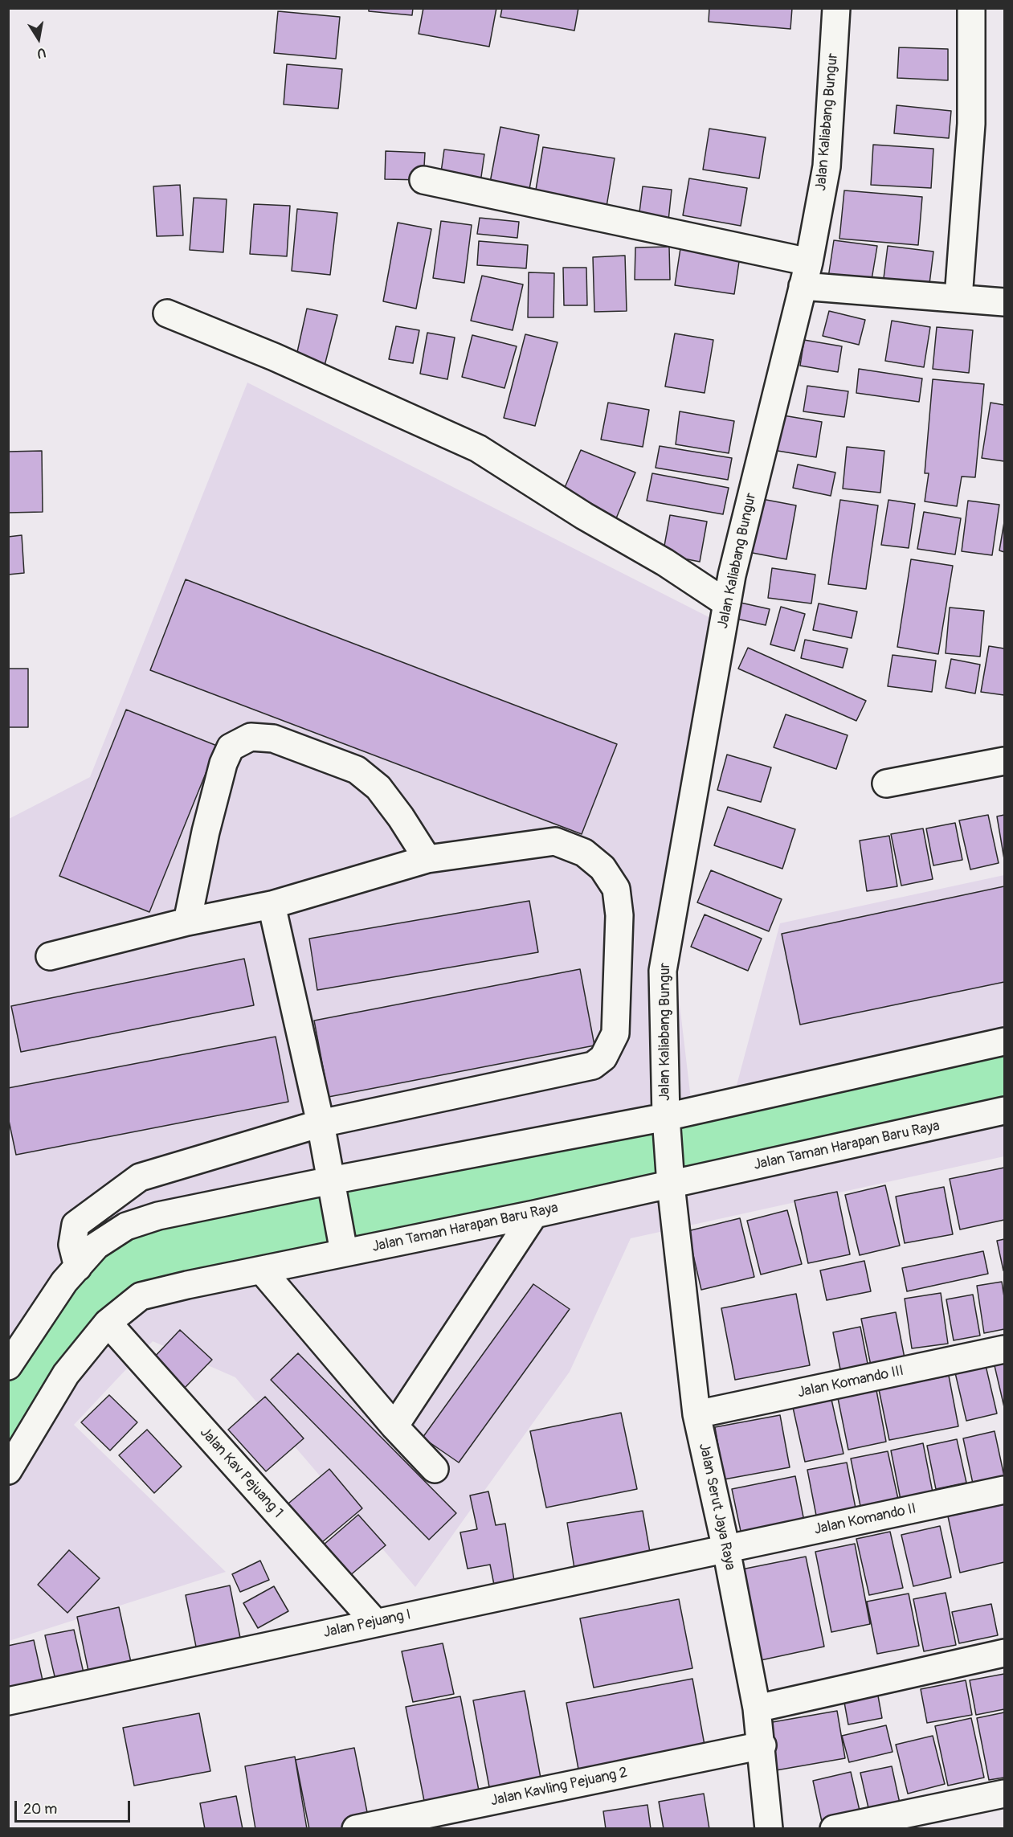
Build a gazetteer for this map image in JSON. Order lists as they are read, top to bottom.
{
  "streets": {
    "street": [
      "Jalan Kaliabang Bungur",
      "Jalan Taman Harapan Baru Raya",
      "Jalan Komando III",
      "Jalan Kav Pejuang 1",
      "Jalan Serut Jaya Raya",
      "Jalan Komando II",
      "Jalan Pejuang I",
      "Jalan Kavling Pejuang 2"
    ]
  },
  "crossings": [
    ["Jalan Kaliabang Bungur", "Jalan Taman Harapan Baru Raya"],
    ["Jalan Kaliabang Bungur", "Jalan Serut Jaya Raya"],
    ["Jalan Taman Harapan Baru Raya", "Jalan Kav Pejuang 1"],
    ["Jalan Taman Harapan Baru Raya", "Jalan Serut Jaya Raya"],
    ["Jalan Komando III", "Jalan Serut Jaya Raya"],
    ["Jalan Kav Pejuang 1", "Jalan Pejuang I"],
    ["Jalan Serut Jaya Raya", "Jalan Komando II"],
    ["Jalan Serut Jaya Raya", "Jalan Pejuang I"],
    ["Jalan Serut Jaya Raya", "Jalan Kavling Pejuang 2"],
    ["Jalan Komando II", "Jalan Pejuang I"]
  ],
  "scale_bar": "20 m",
  "north": "bottom"
}
